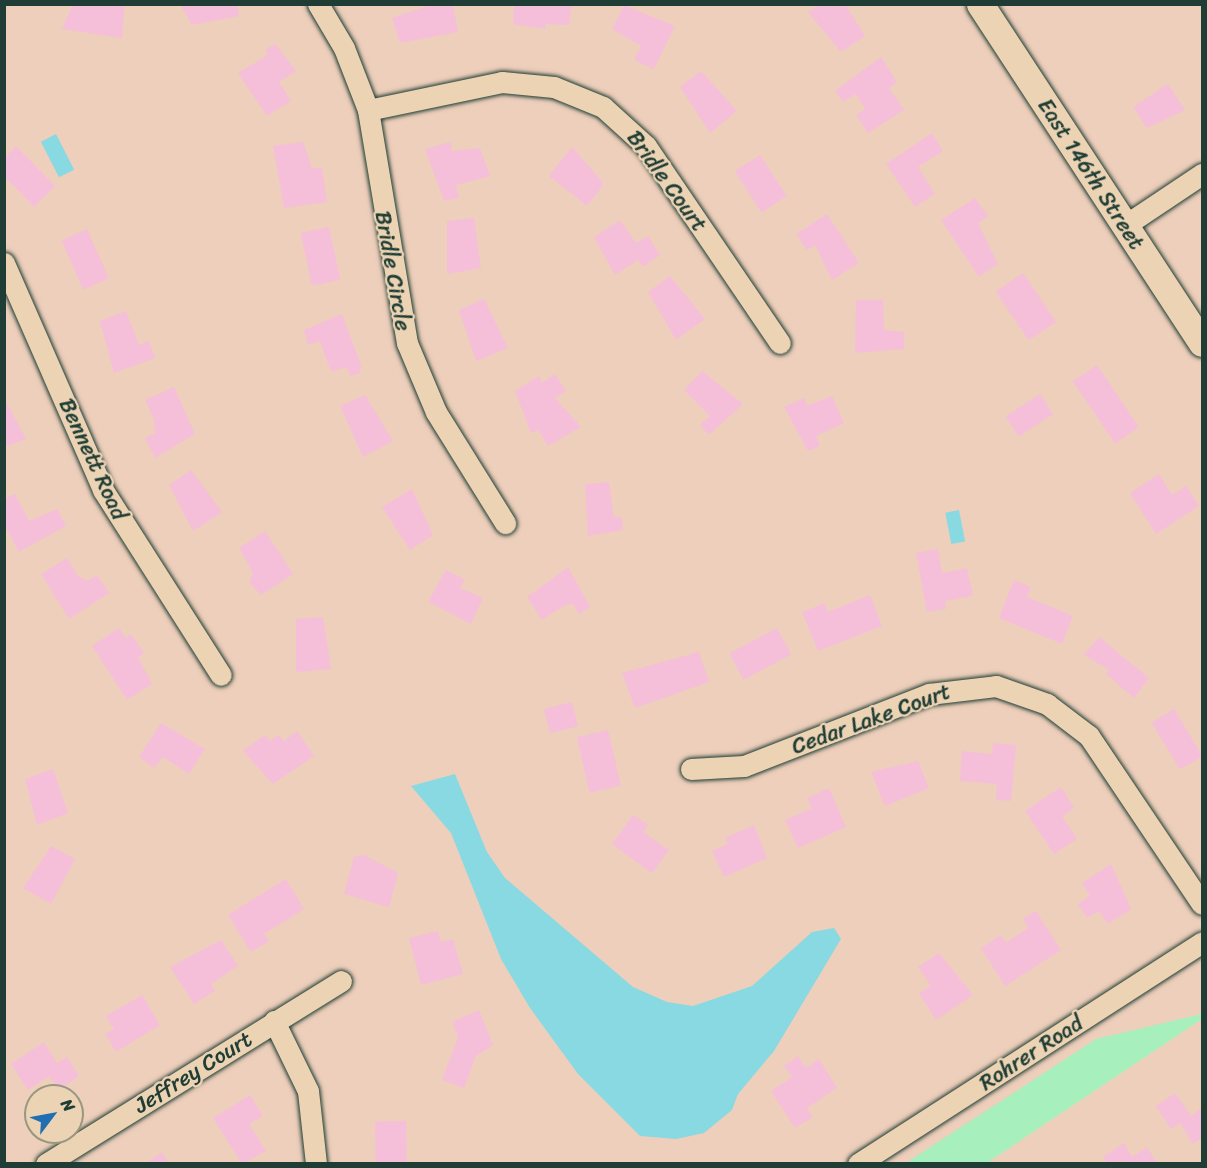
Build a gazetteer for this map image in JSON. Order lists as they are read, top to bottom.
{
  "streets": {
    "main road": ["East 146th Street"],
    "street": [
      "Bridle Court",
      "Bridle Circle",
      "Bennett Road",
      "Cedar Lake Court",
      "Rohrer Road",
      "Jeffrey Court"
    ]
  },
  "crossings": [
    ["Bridle Court", "Bridle Circle"]
  ],
  "north": "top right"
}
